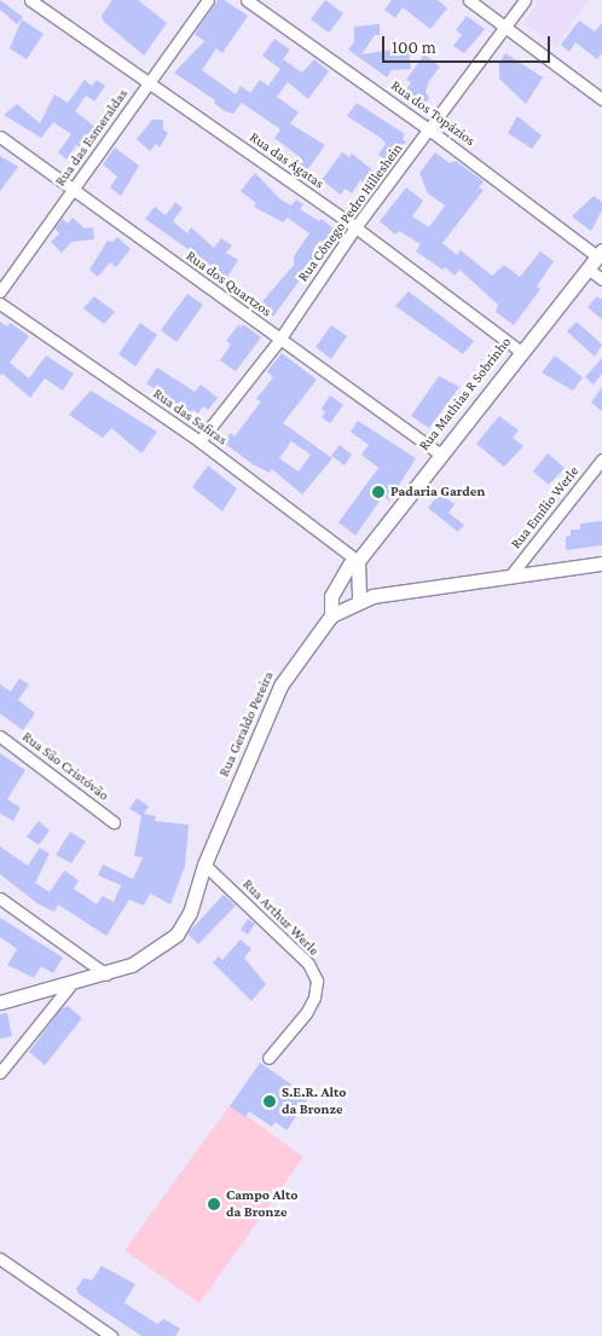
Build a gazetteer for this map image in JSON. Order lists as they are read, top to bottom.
{
  "streets": {
    "main road": ["Rua Mathias R Sobrinho", "Rua Geraldo Pereira"],
    "street": [
      "Rua dos Topázios",
      "Rua das Esmeraldas",
      "Rua das Ágatas",
      "Rua Cônego Pedro Hilleshein",
      "Rua dos Quartzos",
      "Rua das Safiras",
      "Rua Emílio Werle",
      "Rua São Cristóvão",
      "Rua Arthur Werle"
    ]
  },
  "crossings": [
    ["Rua dos Topázios", "Rua Cônego Pedro Hilleshein"],
    ["Rua dos Topázios", "Rua Mathias R Sobrinho"],
    ["Rua das Esmeraldas", "Rua das Ágatas"],
    ["Rua das Esmeraldas", "Rua dos Quartzos"],
    ["Rua das Ágatas", "Rua Cônego Pedro Hilleshein"],
    ["Rua das Ágatas", "Rua Mathias R Sobrinho"],
    ["Rua Cônego Pedro Hilleshein", "Rua dos Quartzos"],
    ["Rua Cônego Pedro Hilleshein", "Rua das Safiras"],
    ["Rua dos Quartzos", "Rua Mathias R Sobrinho"],
    ["Rua Mathias R Sobrinho", "Rua das Safiras"],
    ["Rua Mathias R Sobrinho", "Rua Geraldo Pereira"],
    ["Rua Emílio Werle", "Rua Geraldo Pereira"],
    ["Rua Geraldo Pereira", "Rua Arthur Werle"]
  ],
  "places": ["Padaria Garden", "S.E.R. Alto da Bronze", "Campo Alto da Bronze"],
  "scale_bar": "100 m"
}
